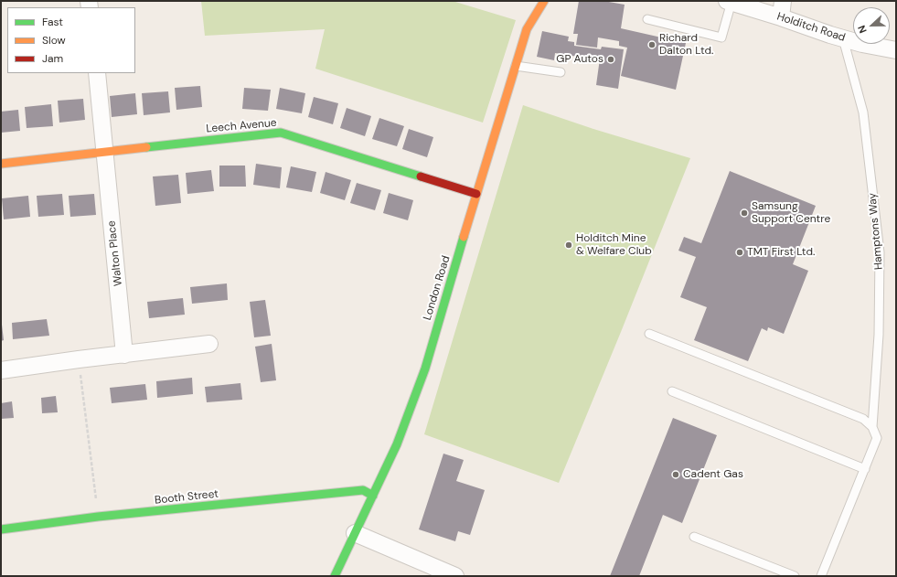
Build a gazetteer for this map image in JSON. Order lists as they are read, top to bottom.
{
  "streets": {
    "street": [
      "Holditch Road",
      "Leech Avenue",
      "Walton Place",
      "London Road",
      "Booth Street"
    ],
    "lane": ["Hamptons Way"]
  },
  "crossings": [
    ["Holditch Road", "Hamptons Way"],
    ["Leech Avenue", "Walton Place"],
    ["Leech Avenue", "London Road"],
    ["London Road", "Booth Street"]
  ],
  "places": [
    "Richard Dalton Ltd.",
    "GP Autos",
    "Samsung Support Centre",
    "Holditch Mine & Welfare Club",
    "TMT First Ltd.",
    "Cadent Gas"
  ],
  "legend": ["Fast", "Slow", "Jam"],
  "north": "left"
}
